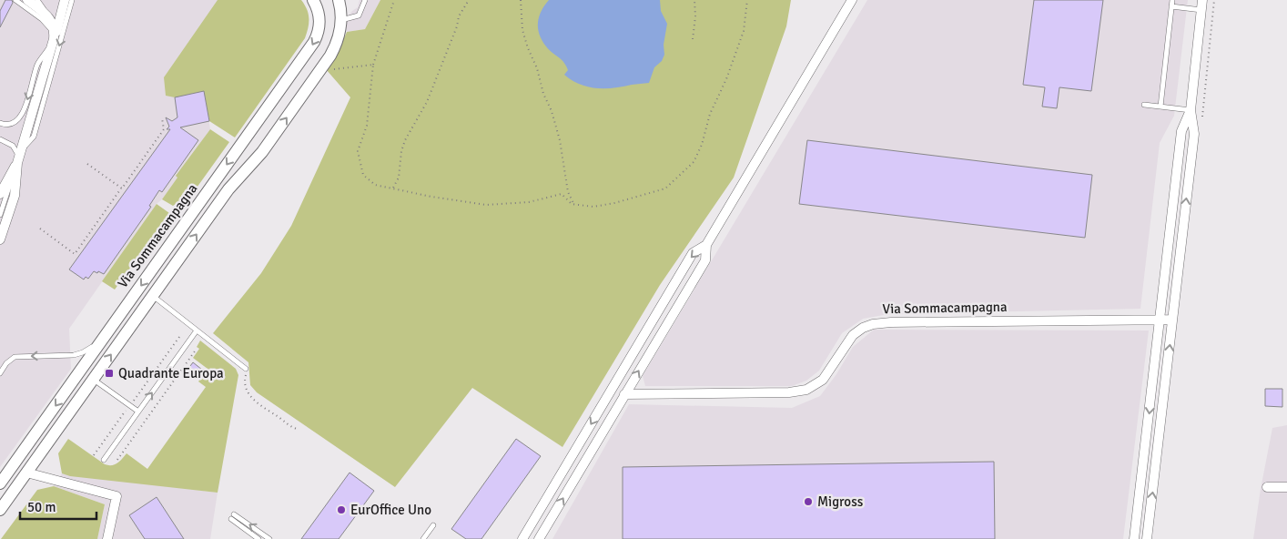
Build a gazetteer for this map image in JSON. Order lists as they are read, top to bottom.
{
  "streets": {
    "street": ["Via Sommacampagna"]
  },
  "places": {
    "transit": ["Quadrante Europa"],
    "other": ["Migross", "EurOffice Uno"]
  },
  "scale_bar": "50 m"
}
